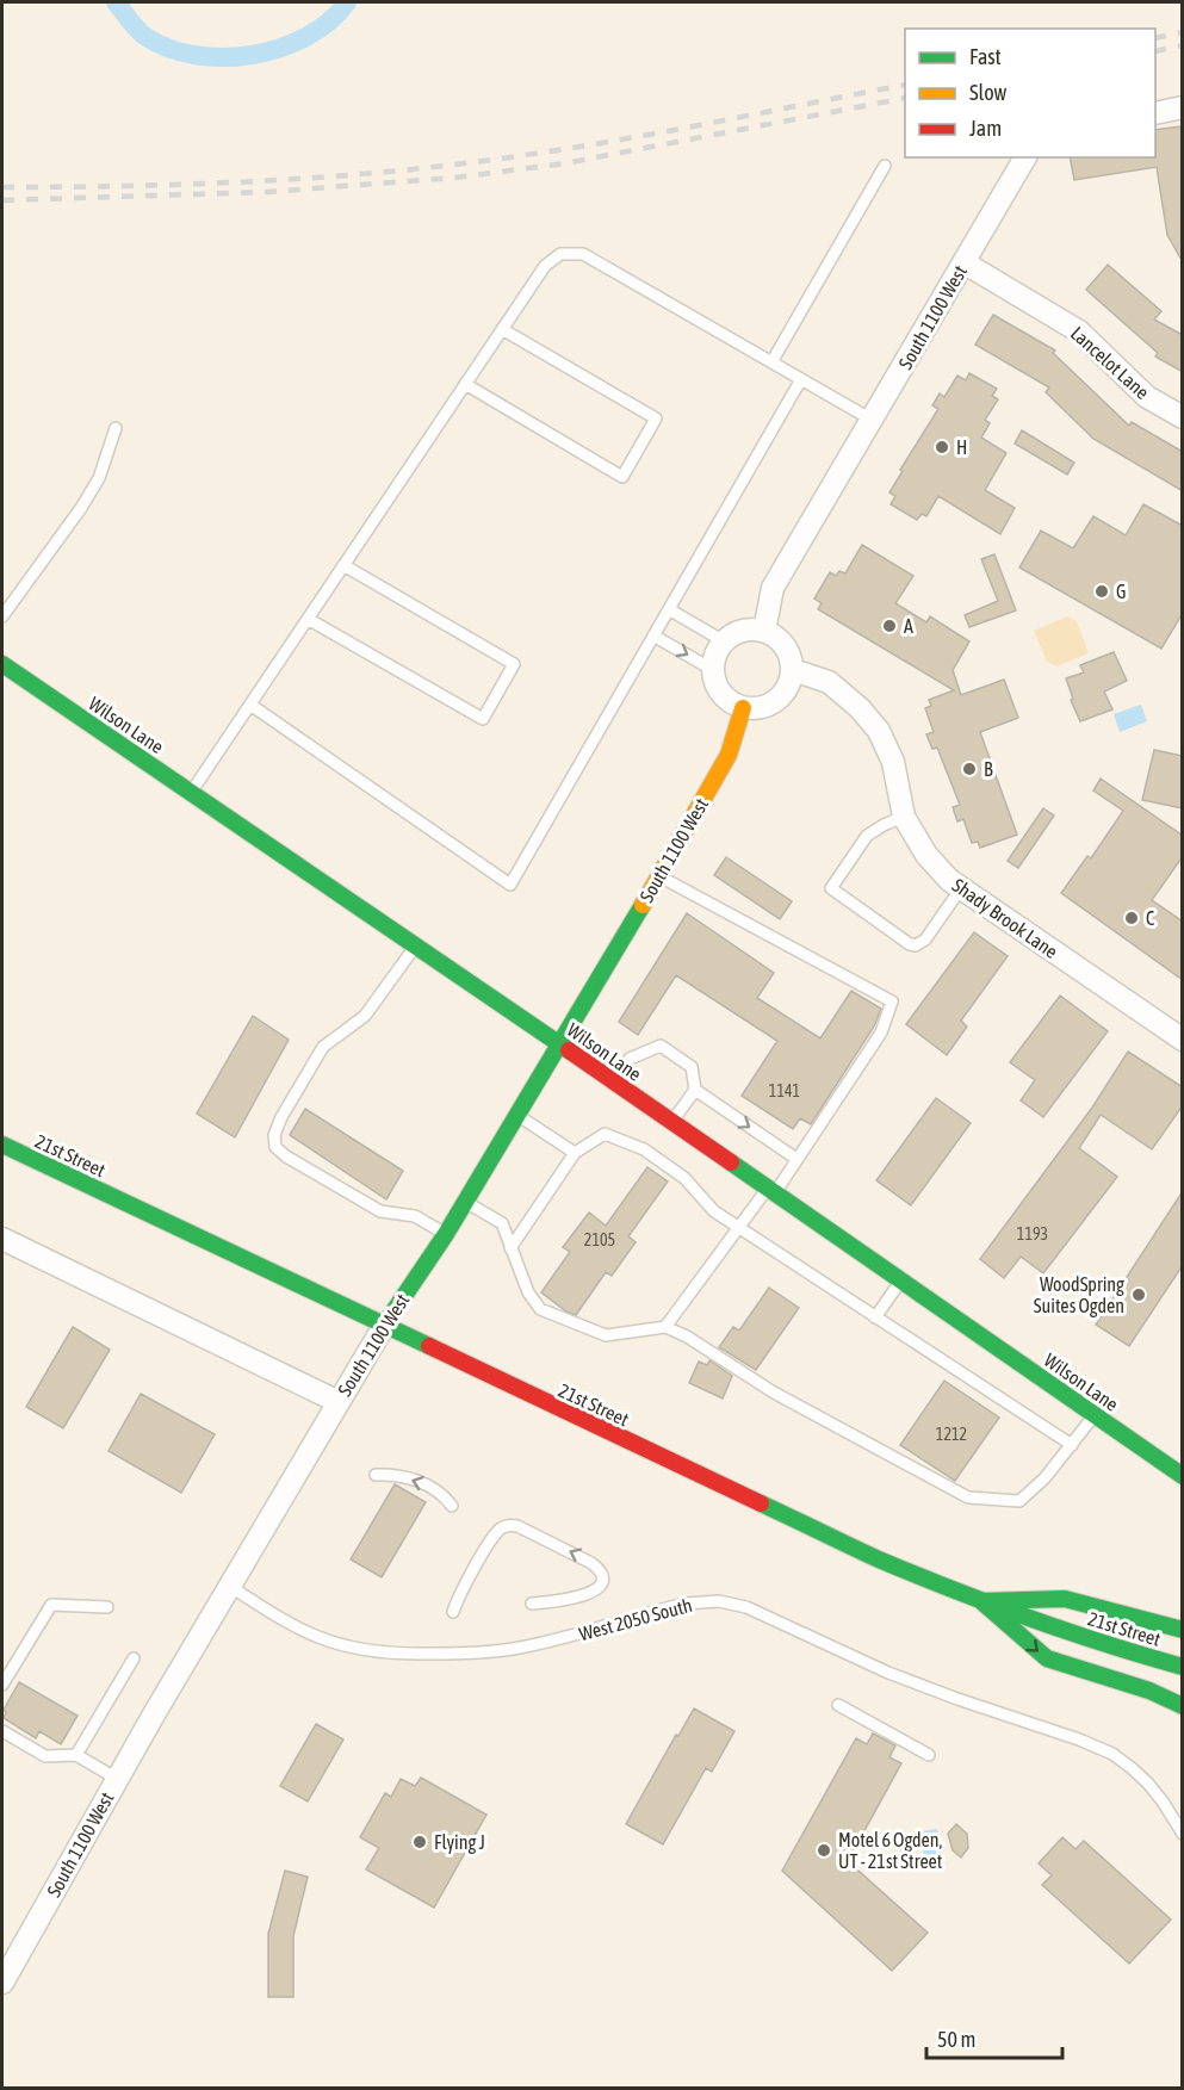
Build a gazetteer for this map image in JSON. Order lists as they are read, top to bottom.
{
  "streets": {
    "main road": ["South 1100 West", "Wilson Lane", "21st Street"],
    "street": ["Lancelot Lane", "Shady Brook Lane"],
    "lane": ["West 2050 South"]
  },
  "crossings": [
    ["South 1100 West", "Lancelot Lane"],
    ["South 1100 West", "Wilson Lane"],
    ["South 1100 West", "Shady Brook Lane"],
    ["South 1100 West", "21st Street"],
    ["South 1100 West", "West 2050 South"]
  ],
  "places": [
    "H",
    "G",
    "A",
    "B",
    "C",
    "WoodSpring Suites Ogden",
    "Flying J",
    "Motel 6 Ogden, UT - 21st Street"
  ],
  "house_numbers": [
    "1141",
    "1193",
    "2105",
    "1212"
  ],
  "legend": ["Fast", "Slow", "Jam"],
  "scale_bar": "50 m"
}
